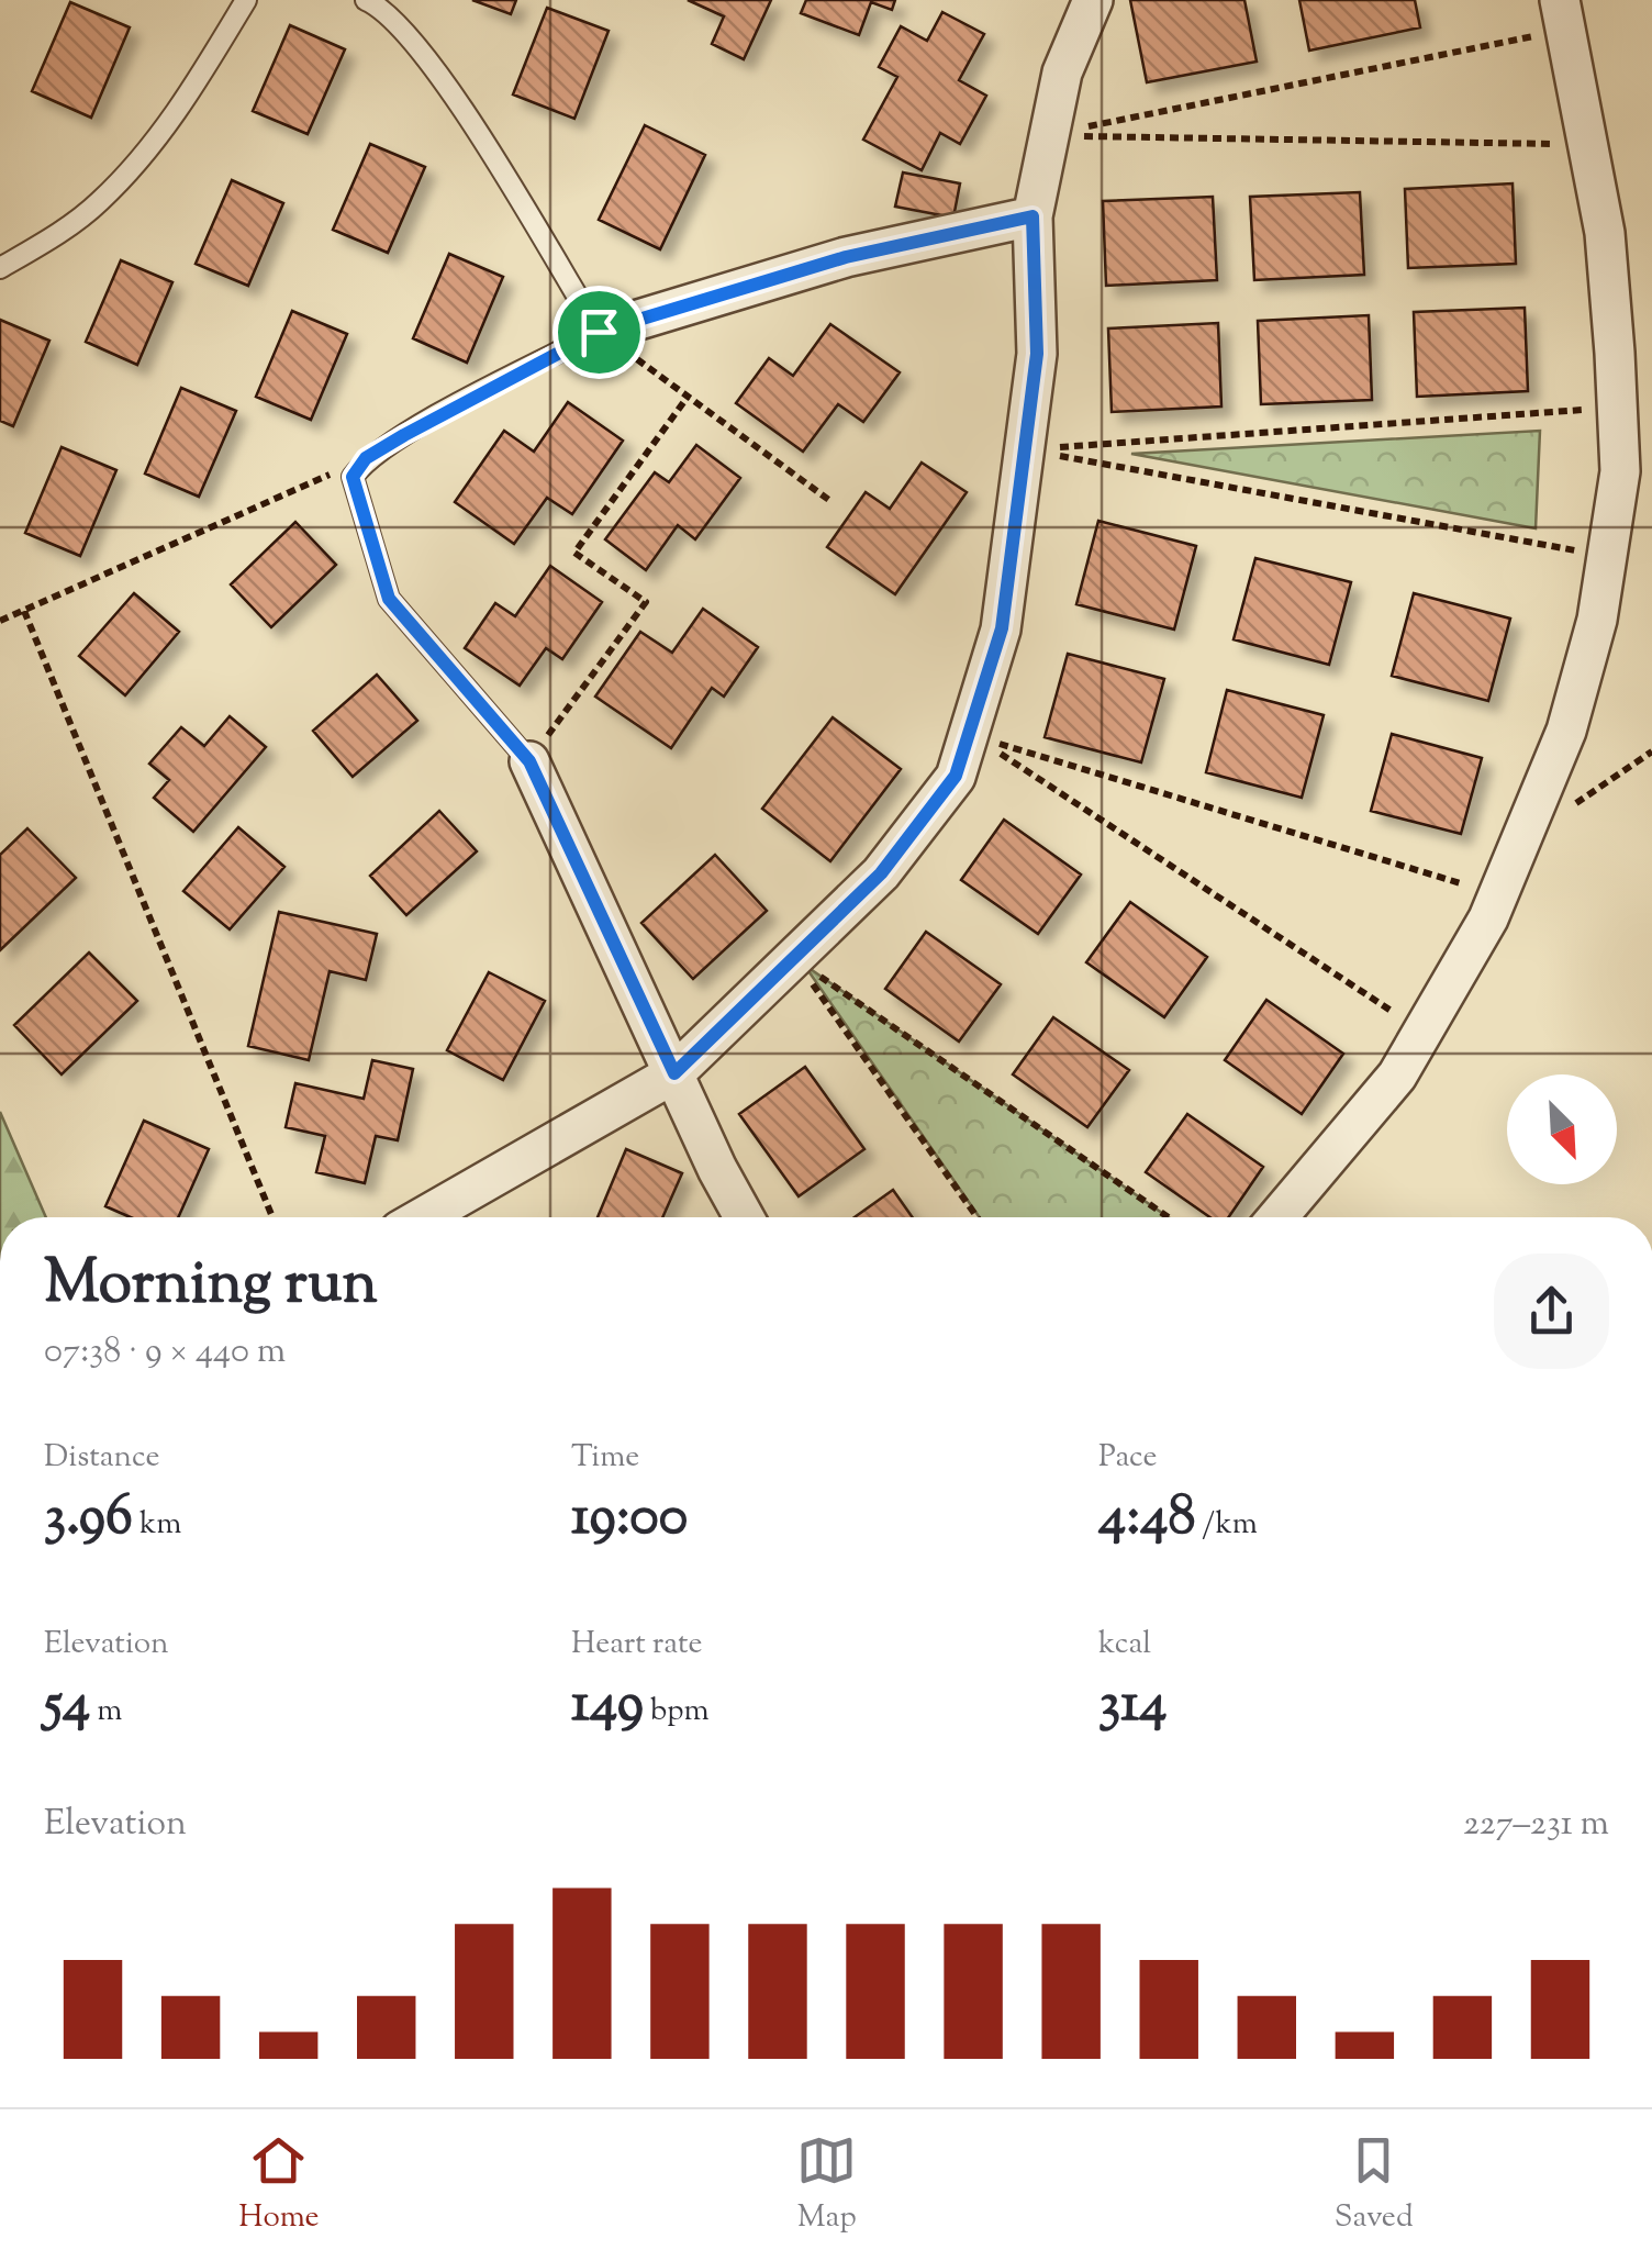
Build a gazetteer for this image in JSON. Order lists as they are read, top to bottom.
{
  "north": "bottom right",
  "page": {
    "heading": ["Morning run", "07:38 · 9 × 440 m"],
    "stats": [
      ["Distance", "3.96 km"],
      ["Time", "19:00"],
      ["Pace", "4:48 /km"],
      ["Elevation", "54 m"],
      ["Heart rate", "149 bpm"],
      ["kcal", "314"]
    ],
    "chart": ["Elevation", "227–231 m"],
    "tabs": ["Home", "Map", "Saved"]
  }
}
